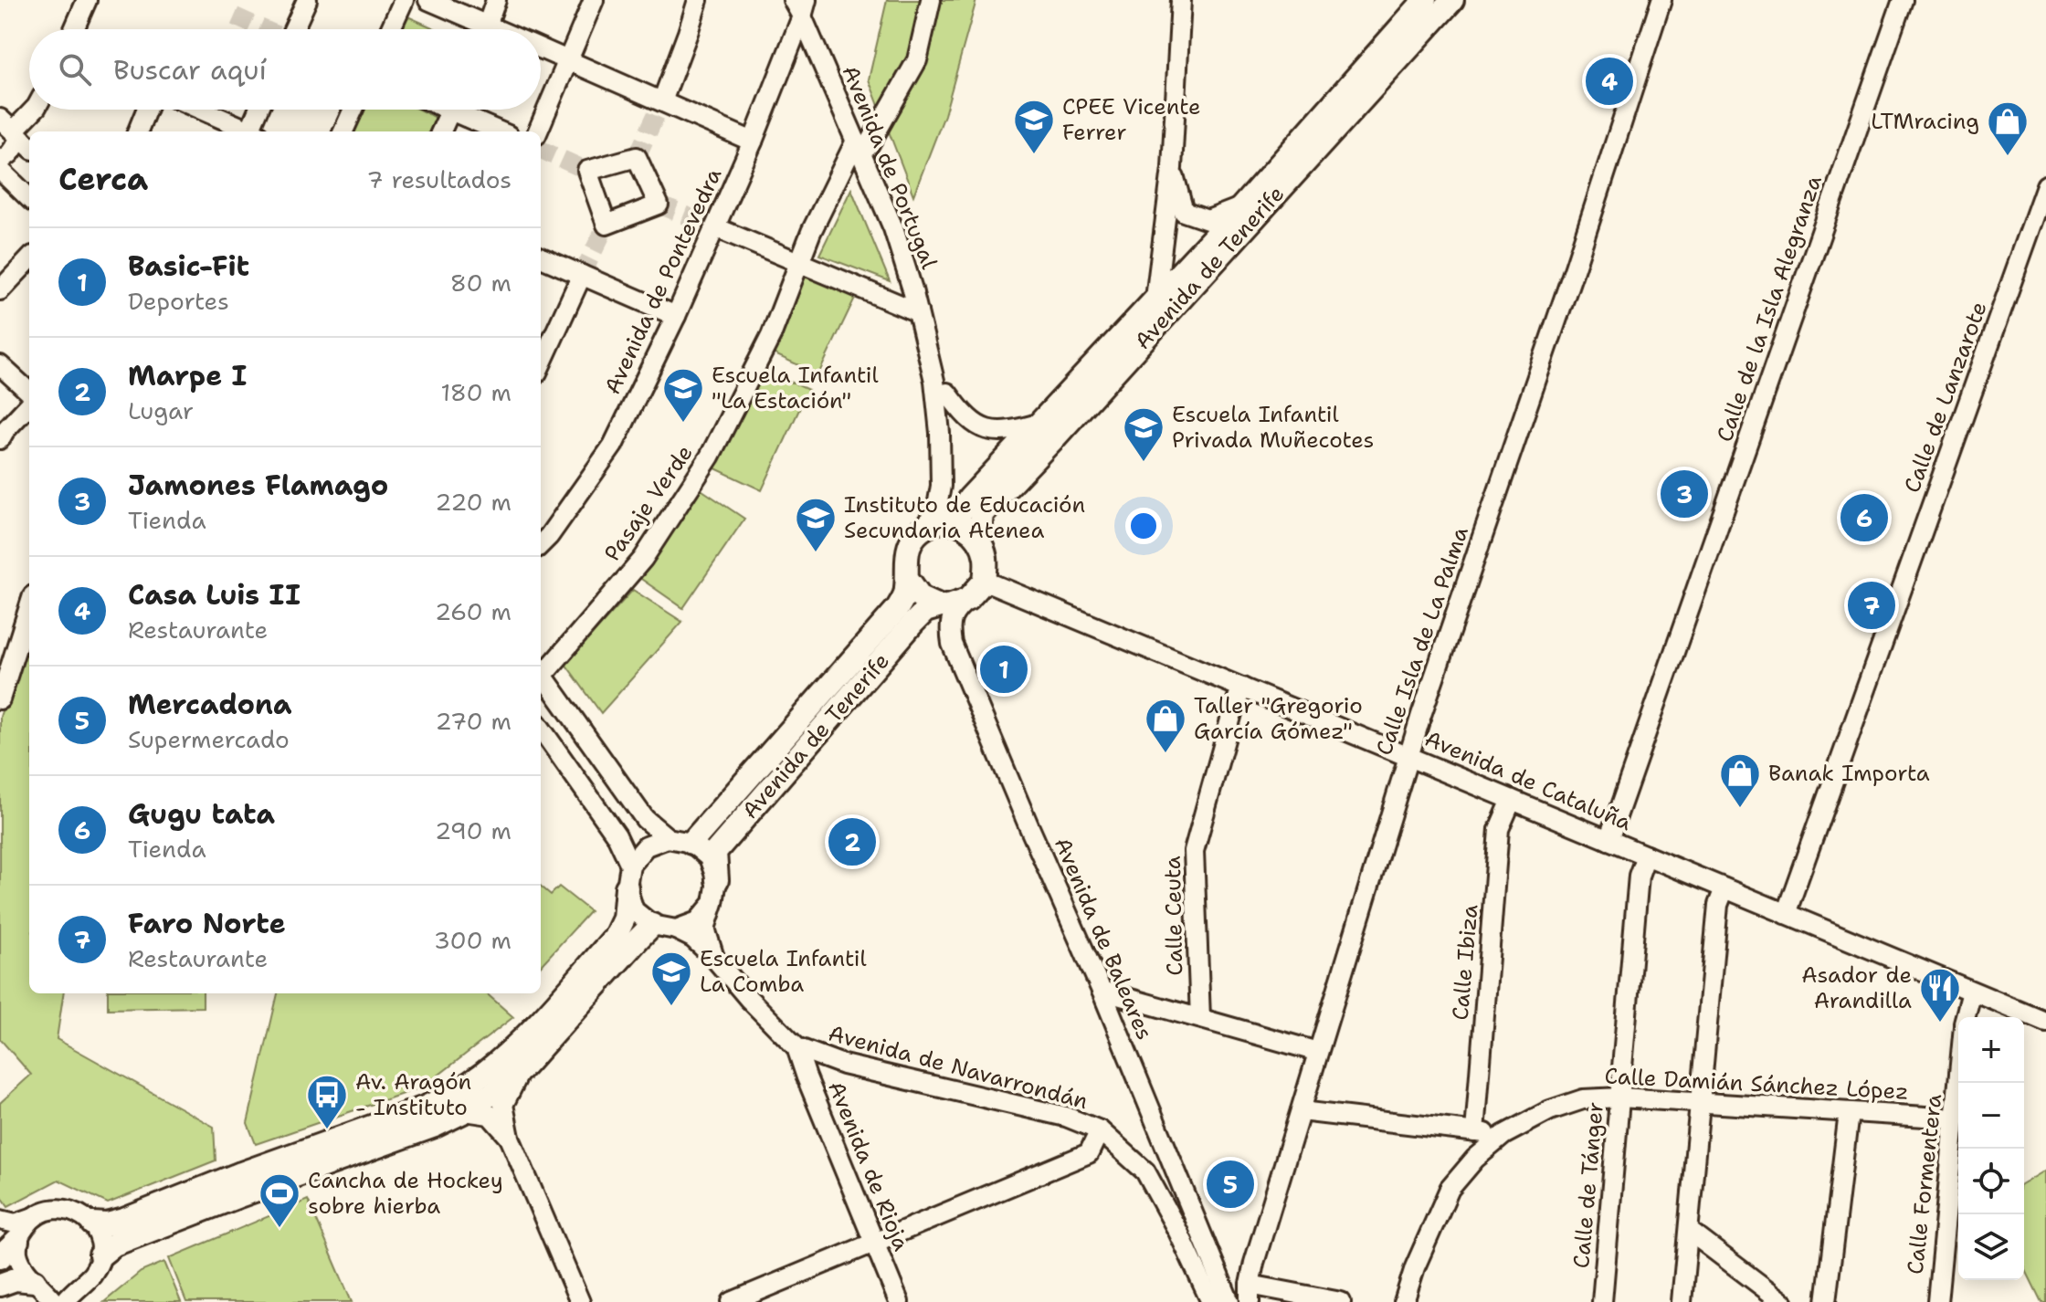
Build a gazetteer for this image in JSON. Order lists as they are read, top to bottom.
{
  "streets": {
    "main road": ["Avenida de Tenerife"],
    "street": [
      "Avenida de Portugal",
      "Avenida de Pontevedra",
      "Calle de la Isla Alegranza",
      "Calle de Lanzarote",
      "Pasaje Verde",
      "Calle Isla de La Palma",
      "Avenida de Cataluña",
      "Calle Ceuta",
      "Avenida de Baleares",
      "Calle Ibiza",
      "Avenida de Navarrondán",
      "Calle Damián Sánchez López",
      "Avenida de Rioja",
      "Calle Formentera",
      "Calle de Tánger"
    ]
  },
  "crossings": [
    ["Avenida de Portugal", "Avenida de Tenerife"],
    ["Avenida de Portugal", "Avenida de Pontevedra"],
    ["Avenida de Portugal", "Pasaje Verde"],
    ["Avenida de Portugal", "Avenida de Cataluña"],
    ["Avenida de Portugal", "Avenida de Baleares"],
    ["Avenida de Tenerife", "Avenida de Cataluña"],
    ["Avenida de Tenerife", "Avenida de Baleares"],
    ["Avenida de Tenerife", "Avenida de Navarrondán"],
    ["Calle de la Isla Alegranza", "Avenida de Cataluña"],
    ["Calle de Lanzarote", "Avenida de Cataluña"],
    ["Calle Isla de La Palma", "Avenida de Cataluña"],
    ["Avenida de Cataluña", "Calle Ceuta"],
    ["Avenida de Cataluña", "Avenida de Baleares"],
    ["Avenida de Cataluña", "Calle Ibiza"],
    ["Avenida de Cataluña", "Calle Formentera"],
    ["Avenida de Cataluña", "Calle de Tánger"],
    ["Avenida de Navarrondán", "Avenida de Rioja"],
    ["Calle Damián Sánchez López", "Calle Formentera"],
    ["Calle Damián Sánchez López", "Calle de Tánger"]
  ],
  "places": {
    "school or university": [
      "CPEE Vicente Ferrer",
      "Escuela Infantil \"La Estación\"",
      "Escuela Infantil Privada Muñecotes",
      "Instituto de Educación Secundaria Atenea",
      "Escuela Infantil La Comba"
    ],
    "shop": ["LTMracing", "Taller \"Gregorio García Gómez\"", "Banak Importa"],
    "restaurant": ["Asador de Arandilla"],
    "bus stop": ["Av. Aragón - Instituto"],
    "sports": ["Cancha de Hockey sobre hierba"]
  },
  "page": {
    "search": "Buscar aquí",
    "pins": [
      "4",
      "3",
      "6",
      "7",
      "1",
      "2",
      "5"
    ],
    "heading": ["Cerca", "7 resultados"],
    "list": [
      {
        "mark": "1",
        "name": "Basic-Fit",
        "note": "Deportes",
        "value": "80 m"
      },
      {
        "mark": "2",
        "name": "Marpe I",
        "note": "Lugar",
        "value": "180 m"
      },
      {
        "mark": "3",
        "name": "Jamones Flamago",
        "note": "Tienda",
        "value": "220 m"
      },
      {
        "mark": "4",
        "name": "Casa Luis II",
        "note": "Restaurante",
        "value": "260 m"
      },
      {
        "mark": "5",
        "name": "Mercadona",
        "note": "Supermercado",
        "value": "270 m"
      },
      {
        "mark": "6",
        "name": "Gugu tata",
        "note": "Tienda",
        "value": "290 m"
      },
      {
        "mark": "7",
        "name": "Faro Norte",
        "note": "Restaurante",
        "value": "300 m"
      }
    ],
    "map_buttons": ["+", "−"]
  }
}
